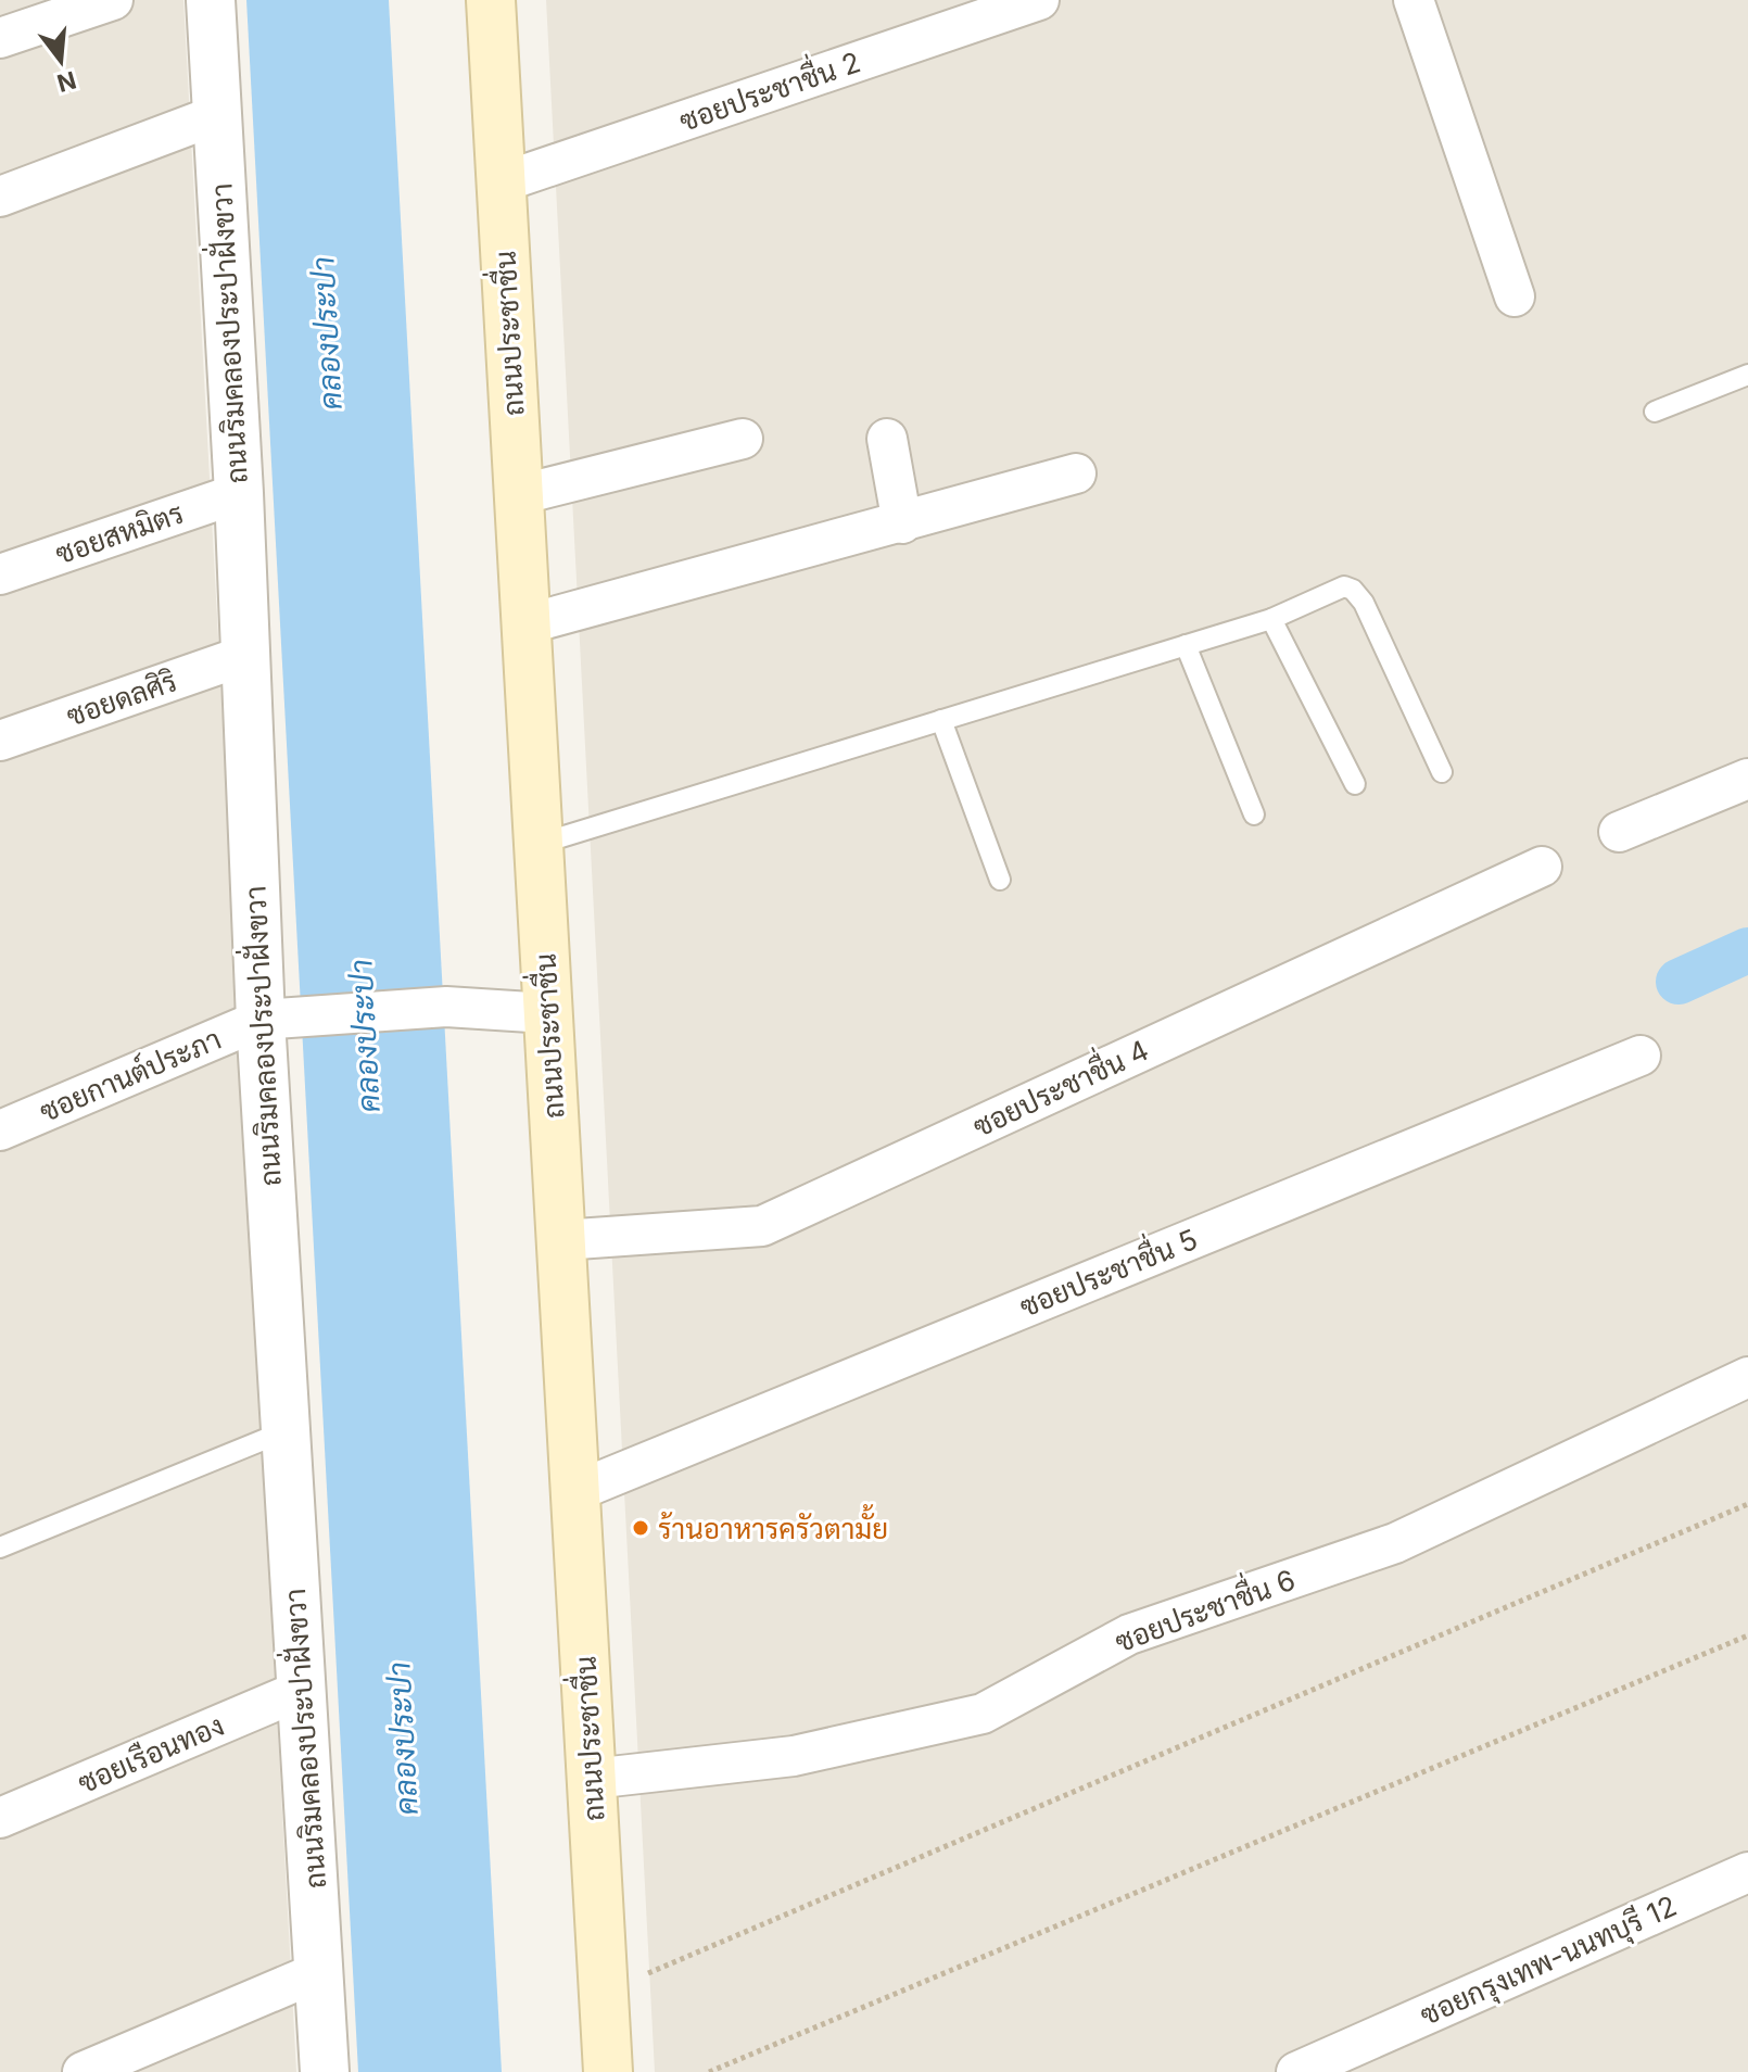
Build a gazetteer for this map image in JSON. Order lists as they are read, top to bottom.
{
  "streets": {
    "main road": ["ถนนประชาชื่น"],
    "street": [
      "ซอยประชาชื่น 2",
      "ถนนริมคลองประปาฝั่งขวา",
      "ซอยสหมิตร",
      "ซอยดลศิริ",
      "ซอยกานต์ประภา",
      "ซอยประชาชื่น 4",
      "ซอยประชาชื่น 5",
      "ซอยประชาชื่น 6",
      "ซอยเรือนทอง",
      "ซอยกรุงเทพ-นนทบุรี 12"
    ]
  },
  "crossings": [
    ["ซอยประชาชื่น 2", "ถนนประชาชื่น"],
    ["ถนนริมคลองประปาฝั่งขวา", "ซอยสหมิตร"],
    ["ถนนริมคลองประปาฝั่งขวา", "ซอยดลศิริ"],
    ["ถนนริมคลองประปาฝั่งขวา", "ซอยกานต์ประภา"],
    ["ถนนริมคลองประปาฝั่งขวา", "ซอยเรือนทอง"],
    ["ถนนประชาชื่น", "ซอยกานต์ประภา"],
    ["ถนนประชาชื่น", "ซอยประชาชื่น 4"],
    ["ถนนประชาชื่น", "ซอยประชาชื่น 5"],
    ["ถนนประชาชื่น", "ซอยประชาชื่น 6"]
  ],
  "water": ["คลองประปา"],
  "places": ["ร้านอาหารครัวตามั้ย"],
  "north": "bottom"
}
